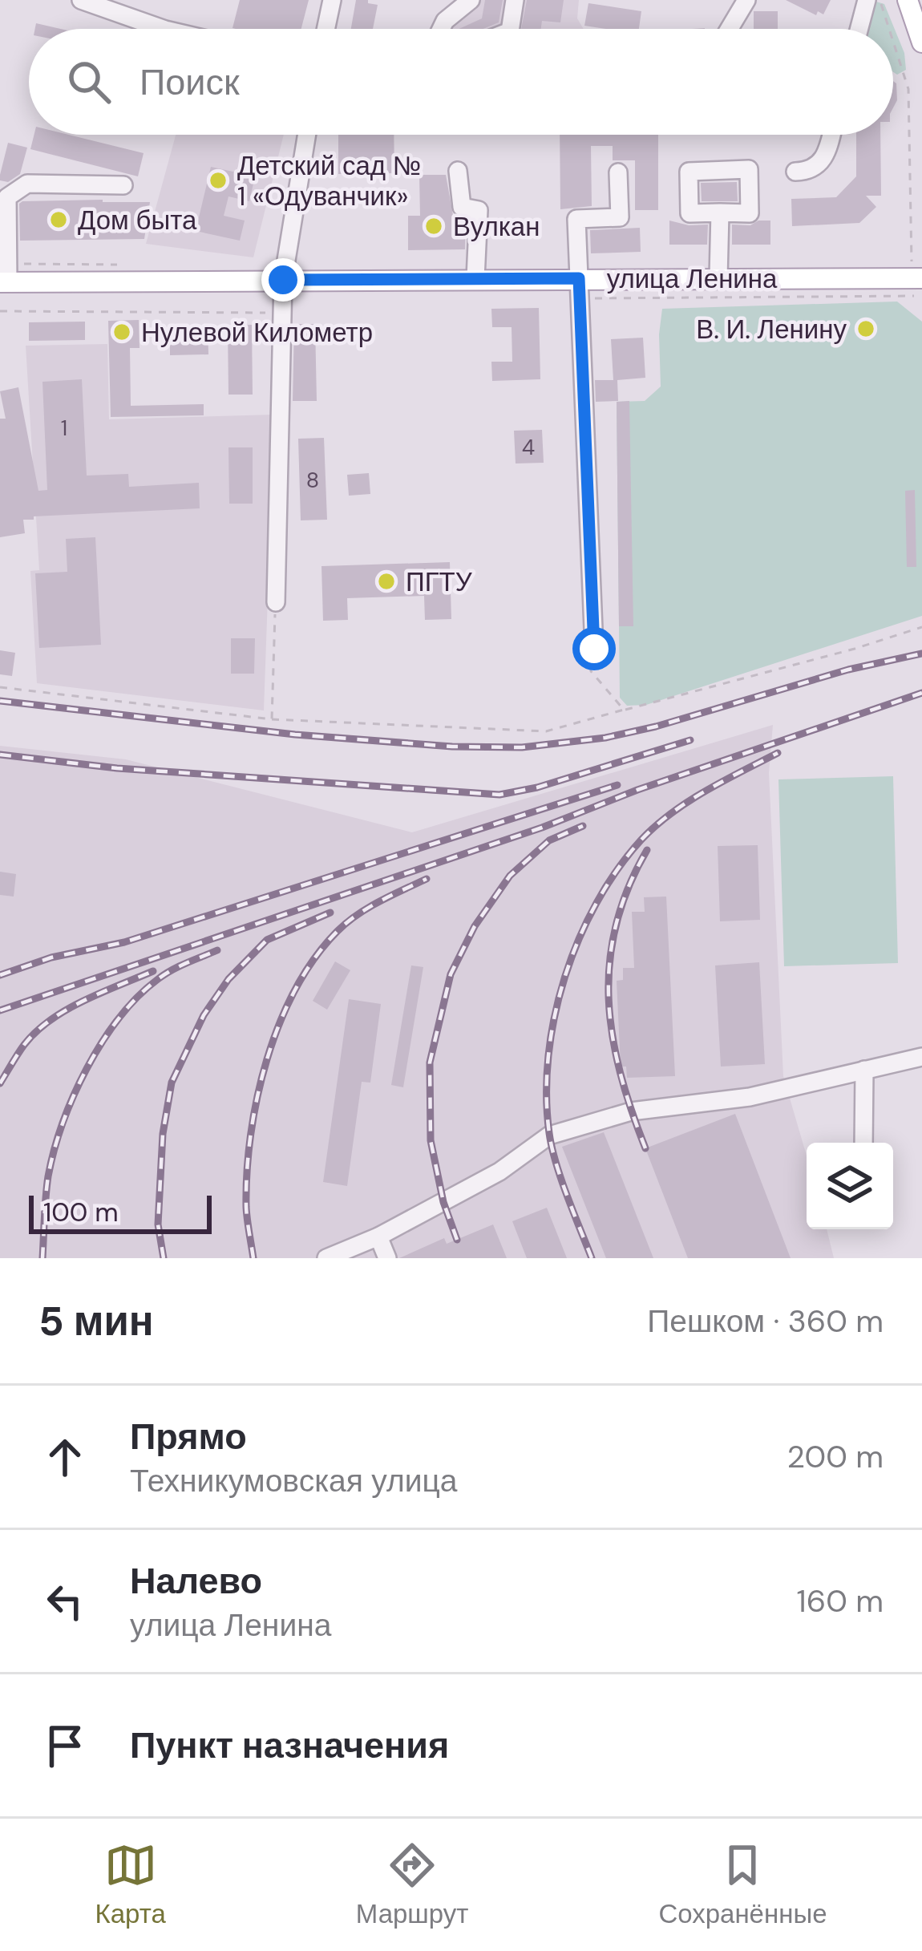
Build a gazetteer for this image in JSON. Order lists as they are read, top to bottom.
{
  "streets": {
    "main road": ["улица Ленина"]
  },
  "places": [
    "Детский сад № 1 «Одуванчик»",
    "Дом быта",
    "Вулкан",
    "В. И. Ленину",
    "Нулевой Километр",
    "ПГТУ"
  ],
  "house_numbers": ["1", "4", "8"],
  "scale_bar": "100 m",
  "page": {
    "search": "Поиск",
    "scale": "100 m",
    "heading": ["5 мин", "Пешком · 360 m"],
    "list": [
      ["Прямо", "Техникумовская улица", "200 m"],
      ["Налево", "улица Ленина", "160 m"],
      "Пункт назначения"
    ],
    "nav": ["Карта", "Маршрут", "Сохранённые"]
  }
}
